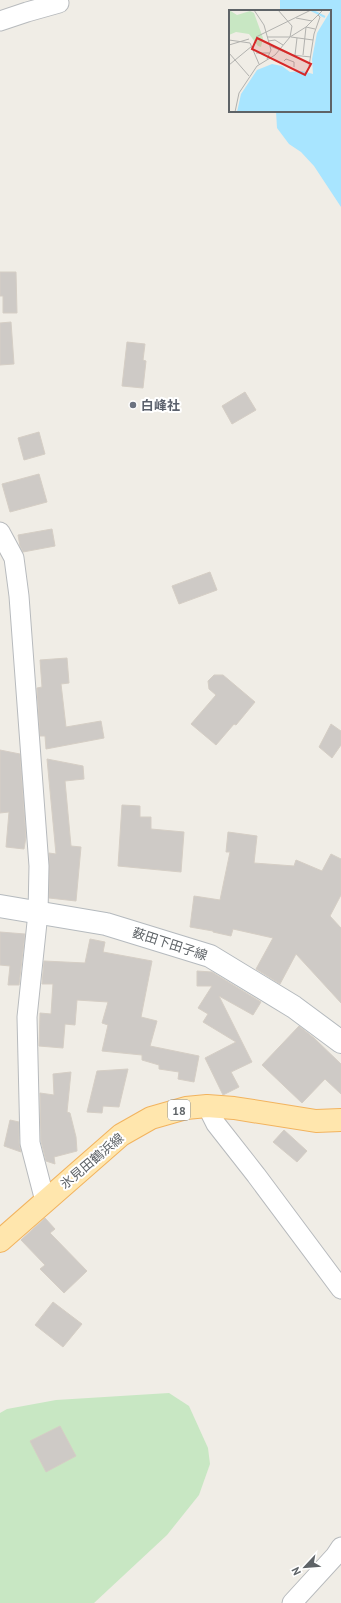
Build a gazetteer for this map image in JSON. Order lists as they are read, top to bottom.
{
  "streets": {
    "main road": ["薮田下田子線", "18", "氷見田鶴浜線"]
  },
  "places": ["白峰社"],
  "north": "bottom left"
}
